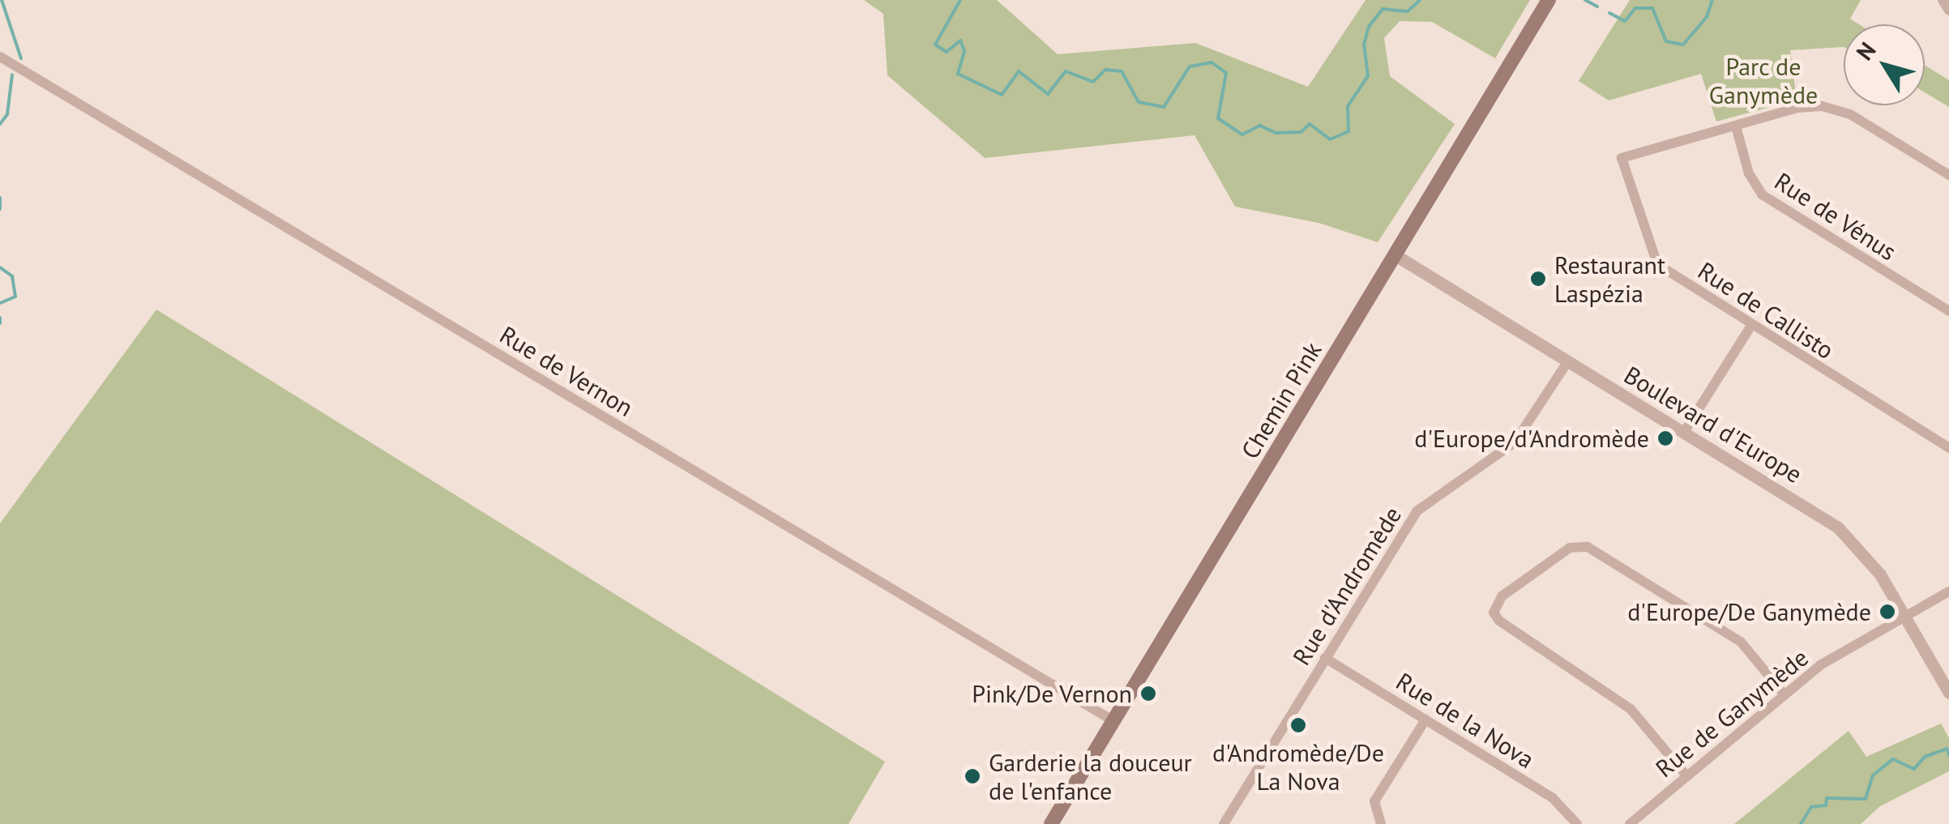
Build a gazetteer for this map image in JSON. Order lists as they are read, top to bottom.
{
  "streets": {
    "main road": ["Chemin Pink"],
    "street": [
      "Rue de Vénus",
      "Rue de Callisto",
      "Rue de Vernon",
      "Boulevard d'Europe",
      "Rue d'Andromède",
      "Rue de Ganymède",
      "Rue de la Nova"
    ]
  },
  "crossings": [
    ["Rue de Vénus", "Rue de Callisto"],
    ["Rue de Vernon", "Chemin Pink"],
    ["Chemin Pink", "Boulevard d'Europe"],
    ["Boulevard d'Europe", "Rue d'Andromède"],
    ["Boulevard d'Europe", "Rue de Ganymède"],
    ["Rue d'Andromède", "Rue de la Nova"]
  ],
  "parks": ["Parc de Ganymède"],
  "places": [
    "Restaurant Laspézia",
    "d'Europe/d'Andromède",
    "d'Europe/De Ganymède",
    "Pink/De Vernon",
    "d'Andromède/De La Nova",
    "Garderie la douceur de l'enfance"
  ],
  "north": "top left"
}
